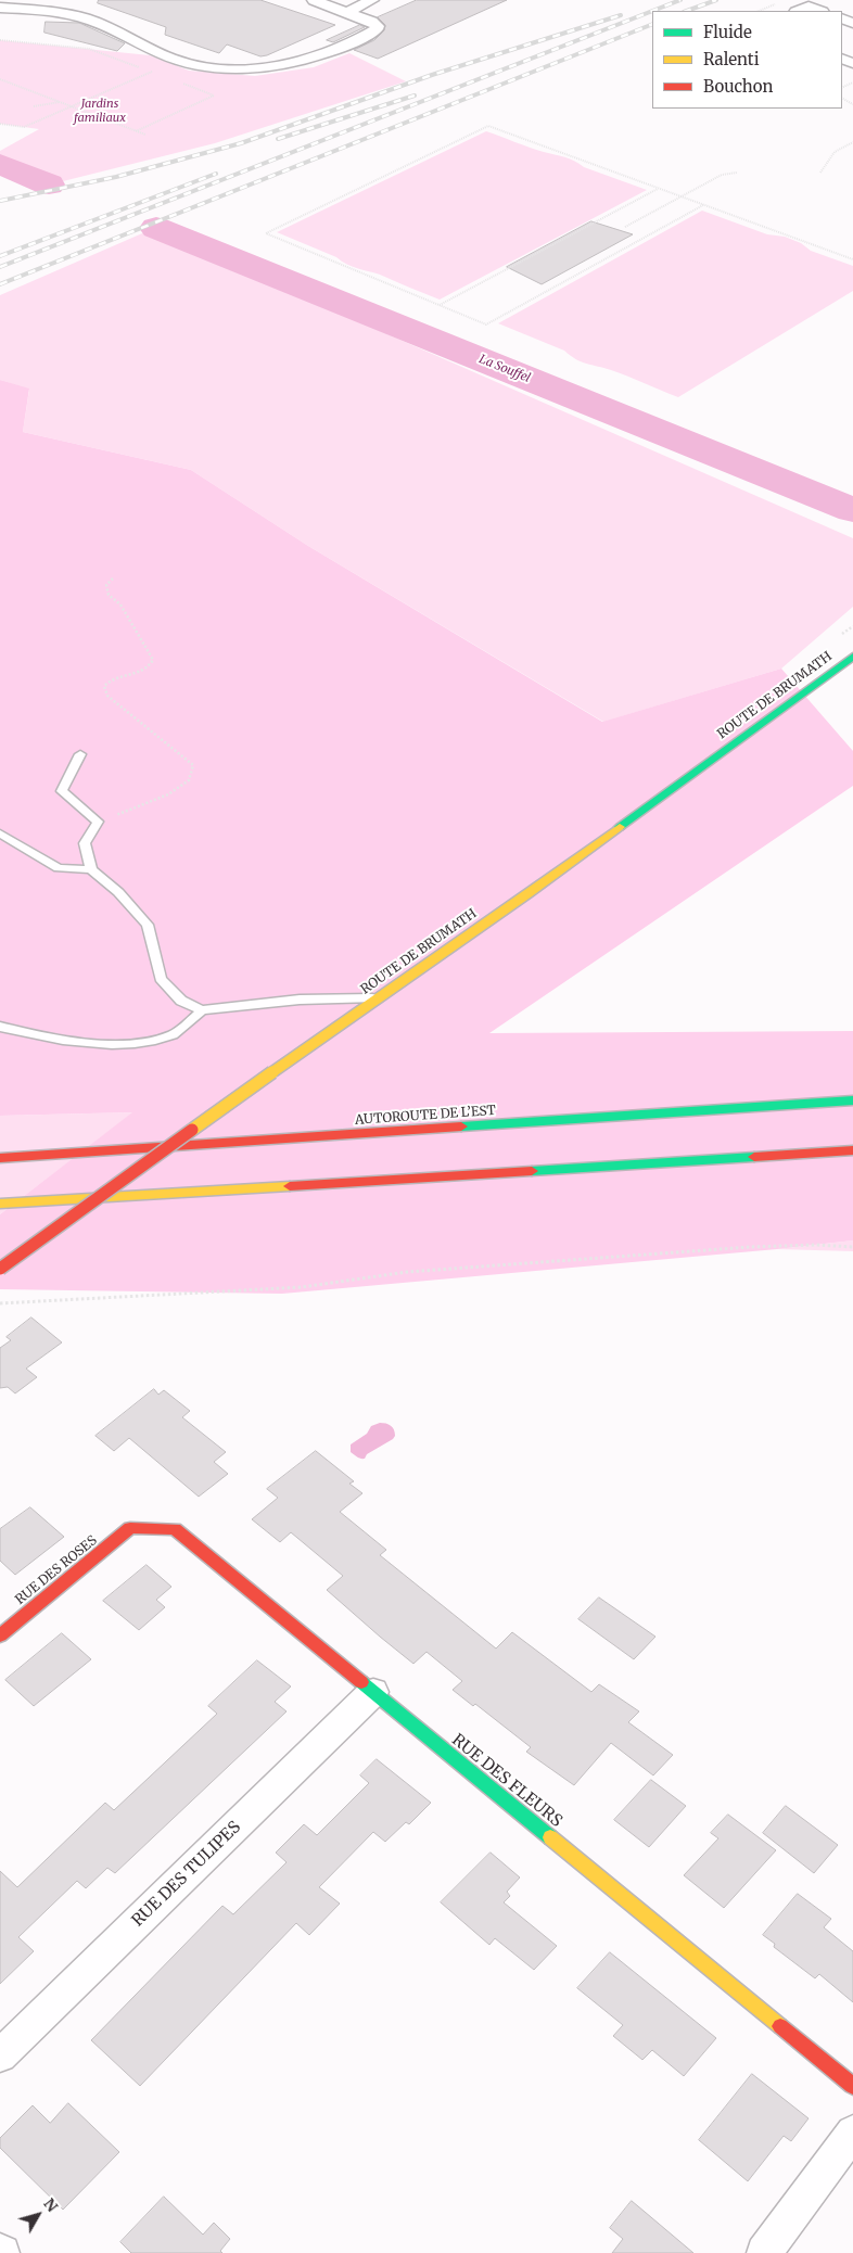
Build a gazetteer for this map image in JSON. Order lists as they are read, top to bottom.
{
  "streets": {
    "main road": [
      "ROUTE DE BRUMATH",
      "AUTOROUTE DE L’EST",
      "RUE DES ROSES",
      "RUE DES FLEURS"
    ],
    "street": ["RUE DES TULIPES"]
  },
  "crossings": [
    ["RUE DES ROSES", "RUE DES FLEURS"],
    ["RUE DES FLEURS", "RUE DES TULIPES"]
  ],
  "water": ["La Souffel"],
  "parks": ["Jardins familiaux"],
  "legend": ["Fluide", "Ralenti", "Bouchon"],
  "north": "top right"
}
